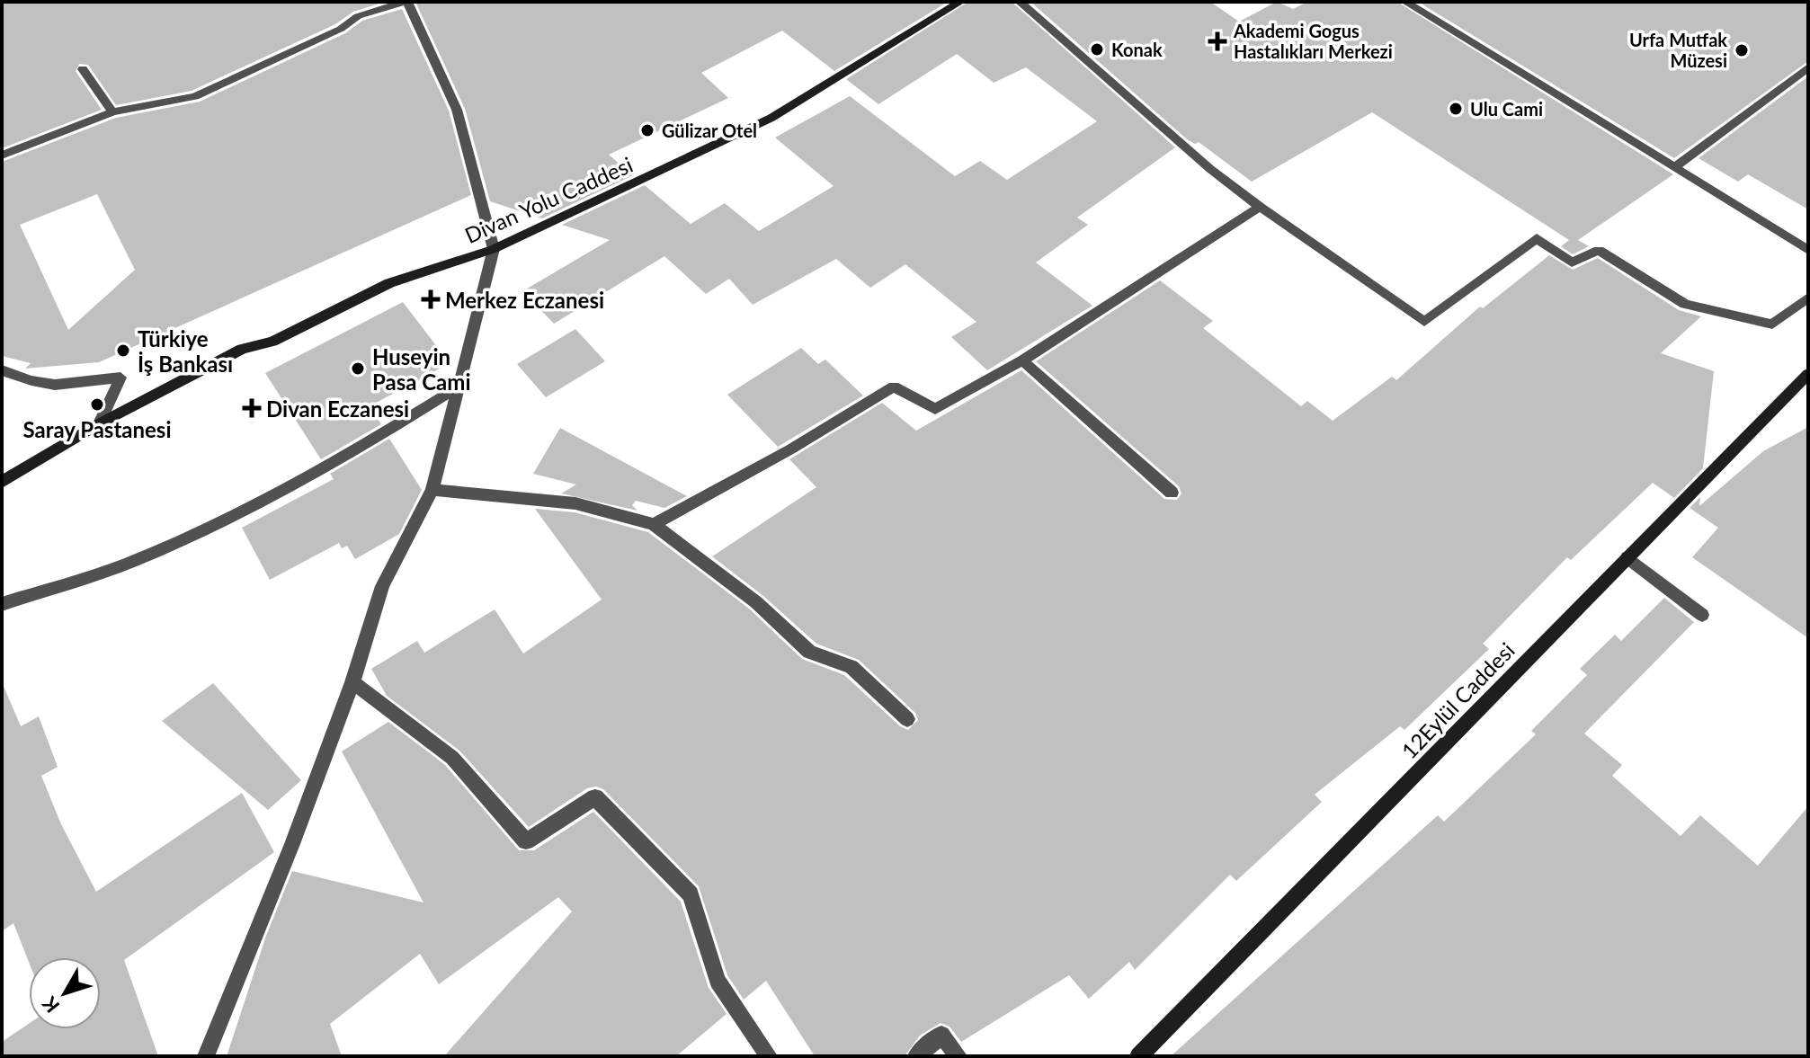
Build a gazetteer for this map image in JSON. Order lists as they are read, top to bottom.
{
  "streets": {
    "main road": ["Divan Yolu Caddesi", "12Eylül Caddesi"]
  },
  "places": {
    "health": ["Akademi Gogus Hastalıkları Merkezi", "Merkez Eczanesi", "Divan Eczanesi"],
    "other": [
      "Konak",
      "Urfa Mutfak Müzesi",
      "Ulu Cami",
      "Gülizar Otel",
      "Türkiye İş Bankası",
      "Huseyin Pasa Cami",
      "Saray Pastanesi"
    ]
  },
  "north": "bottom left"
}
